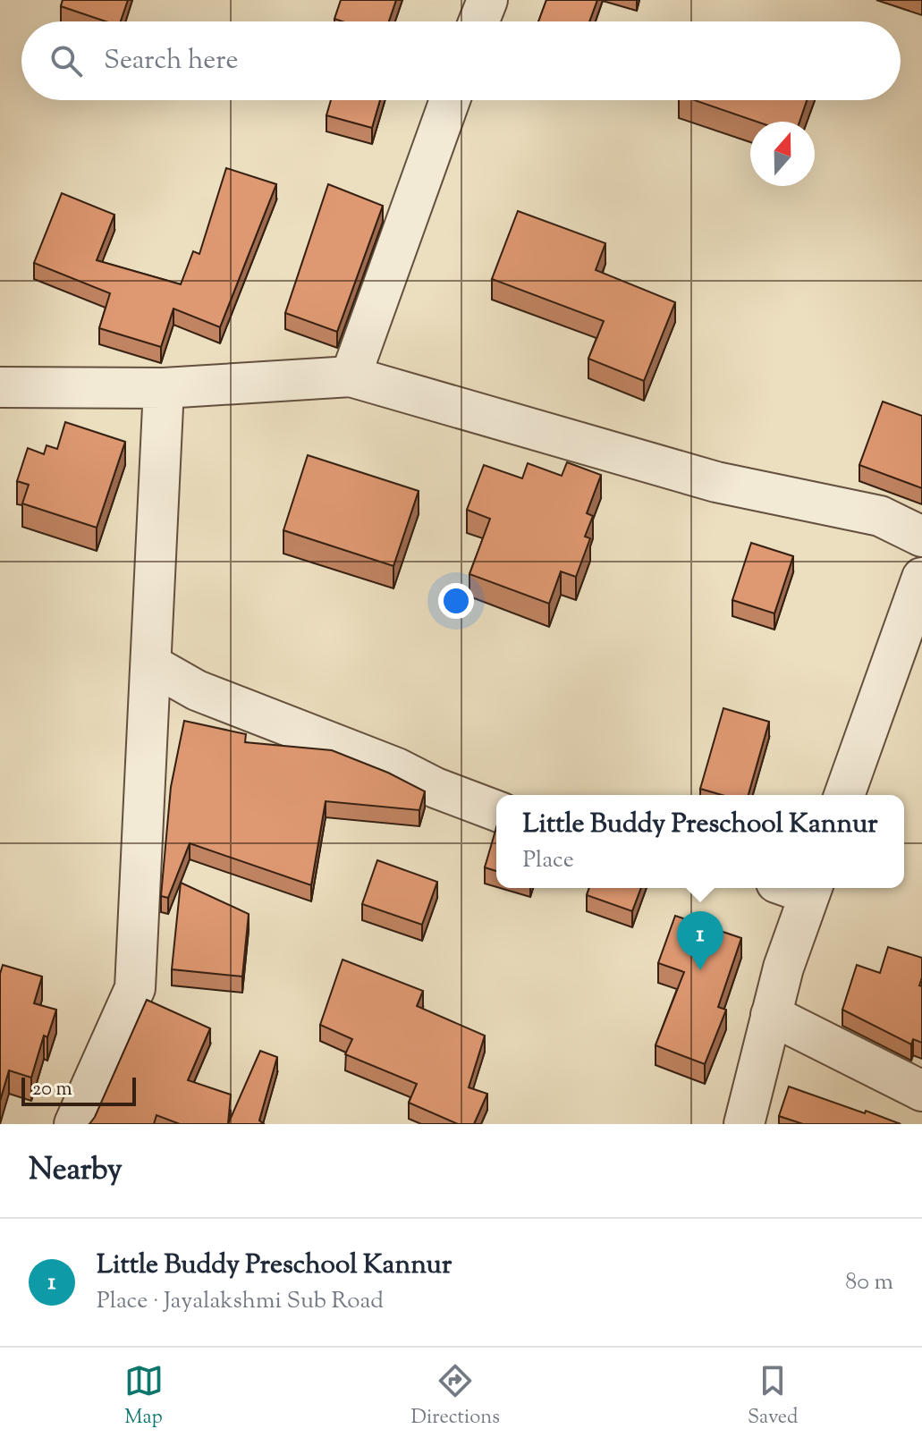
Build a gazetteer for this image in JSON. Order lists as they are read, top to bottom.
{
  "scale_bar": "20 m",
  "north": "top",
  "page": {
    "search": "Search here",
    "popup": ["Little Buddy Preschool Kannur", "Place"],
    "pins": "1",
    "scale": "20 m",
    "heading": "Nearby",
    "list": [
      {
        "mark": "1",
        "name": "Little Buddy Preschool Kannur",
        "note": "Place · Jayalakshmi Sub Road",
        "value": "80 m"
      }
    ],
    "nav": ["Map", "Directions", "Saved"]
  }
}
